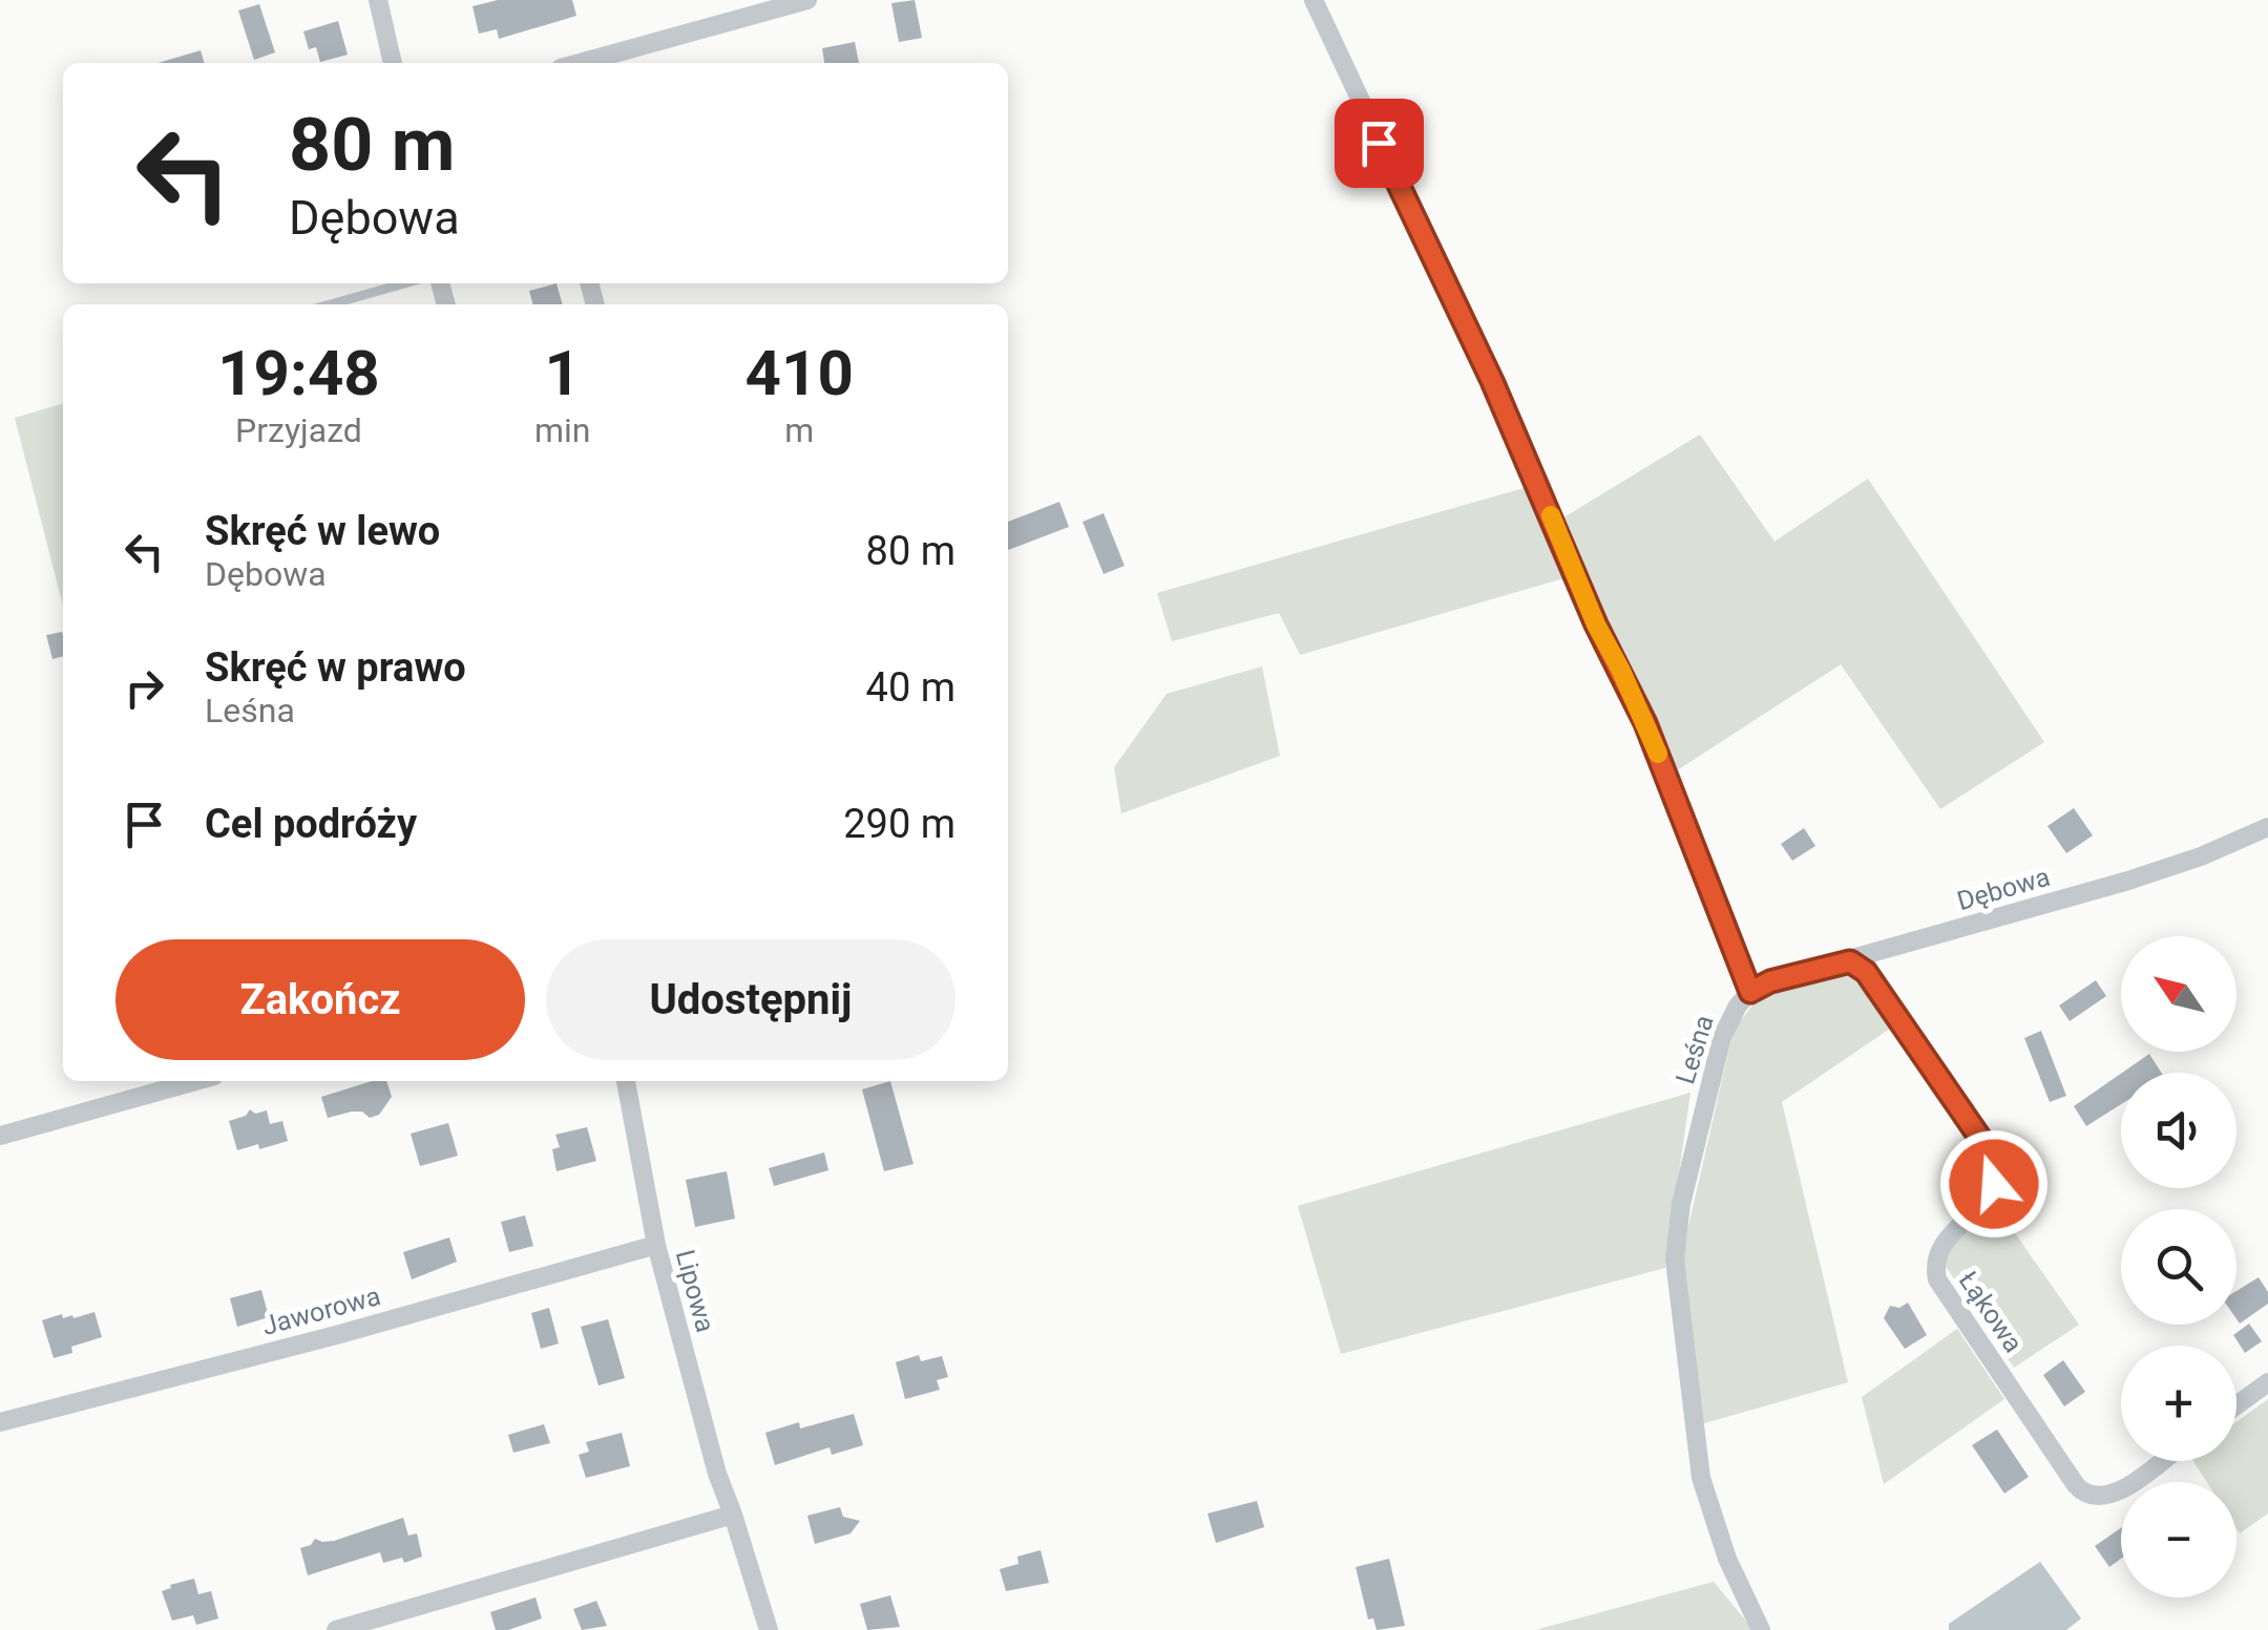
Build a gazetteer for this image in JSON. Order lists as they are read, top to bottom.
{
  "streets": {
    "street": [
      "Dębowa",
      "Leśna",
      "Lipowa",
      "Jaworowa",
      "Łąkowa"
    ]
  },
  "crossings": [
    ["Dębowa", "Leśna"],
    ["Dębowa", "Łąkowa"],
    ["Lipowa", "Jaworowa"]
  ],
  "north": "top left",
  "page": {
    "turn": ["80 m", "Dębowa"],
    "eta": [
      "19:48",
      "Przyjazd",
      "1",
      "min",
      "410",
      "m"
    ],
    "list": [
      {
        "name": "Skręć w lewo",
        "note": "Dębowa",
        "value": "80 m"
      },
      {
        "name": "Skręć w prawo",
        "note": "Leśna",
        "value": "40 m"
      },
      {
        "name": "Cel podróży",
        "value": "290 m"
      }
    ],
    "buttons": ["Zakończ", "Udostępnij"],
    "map_buttons": ["+", "−"]
  }
}
